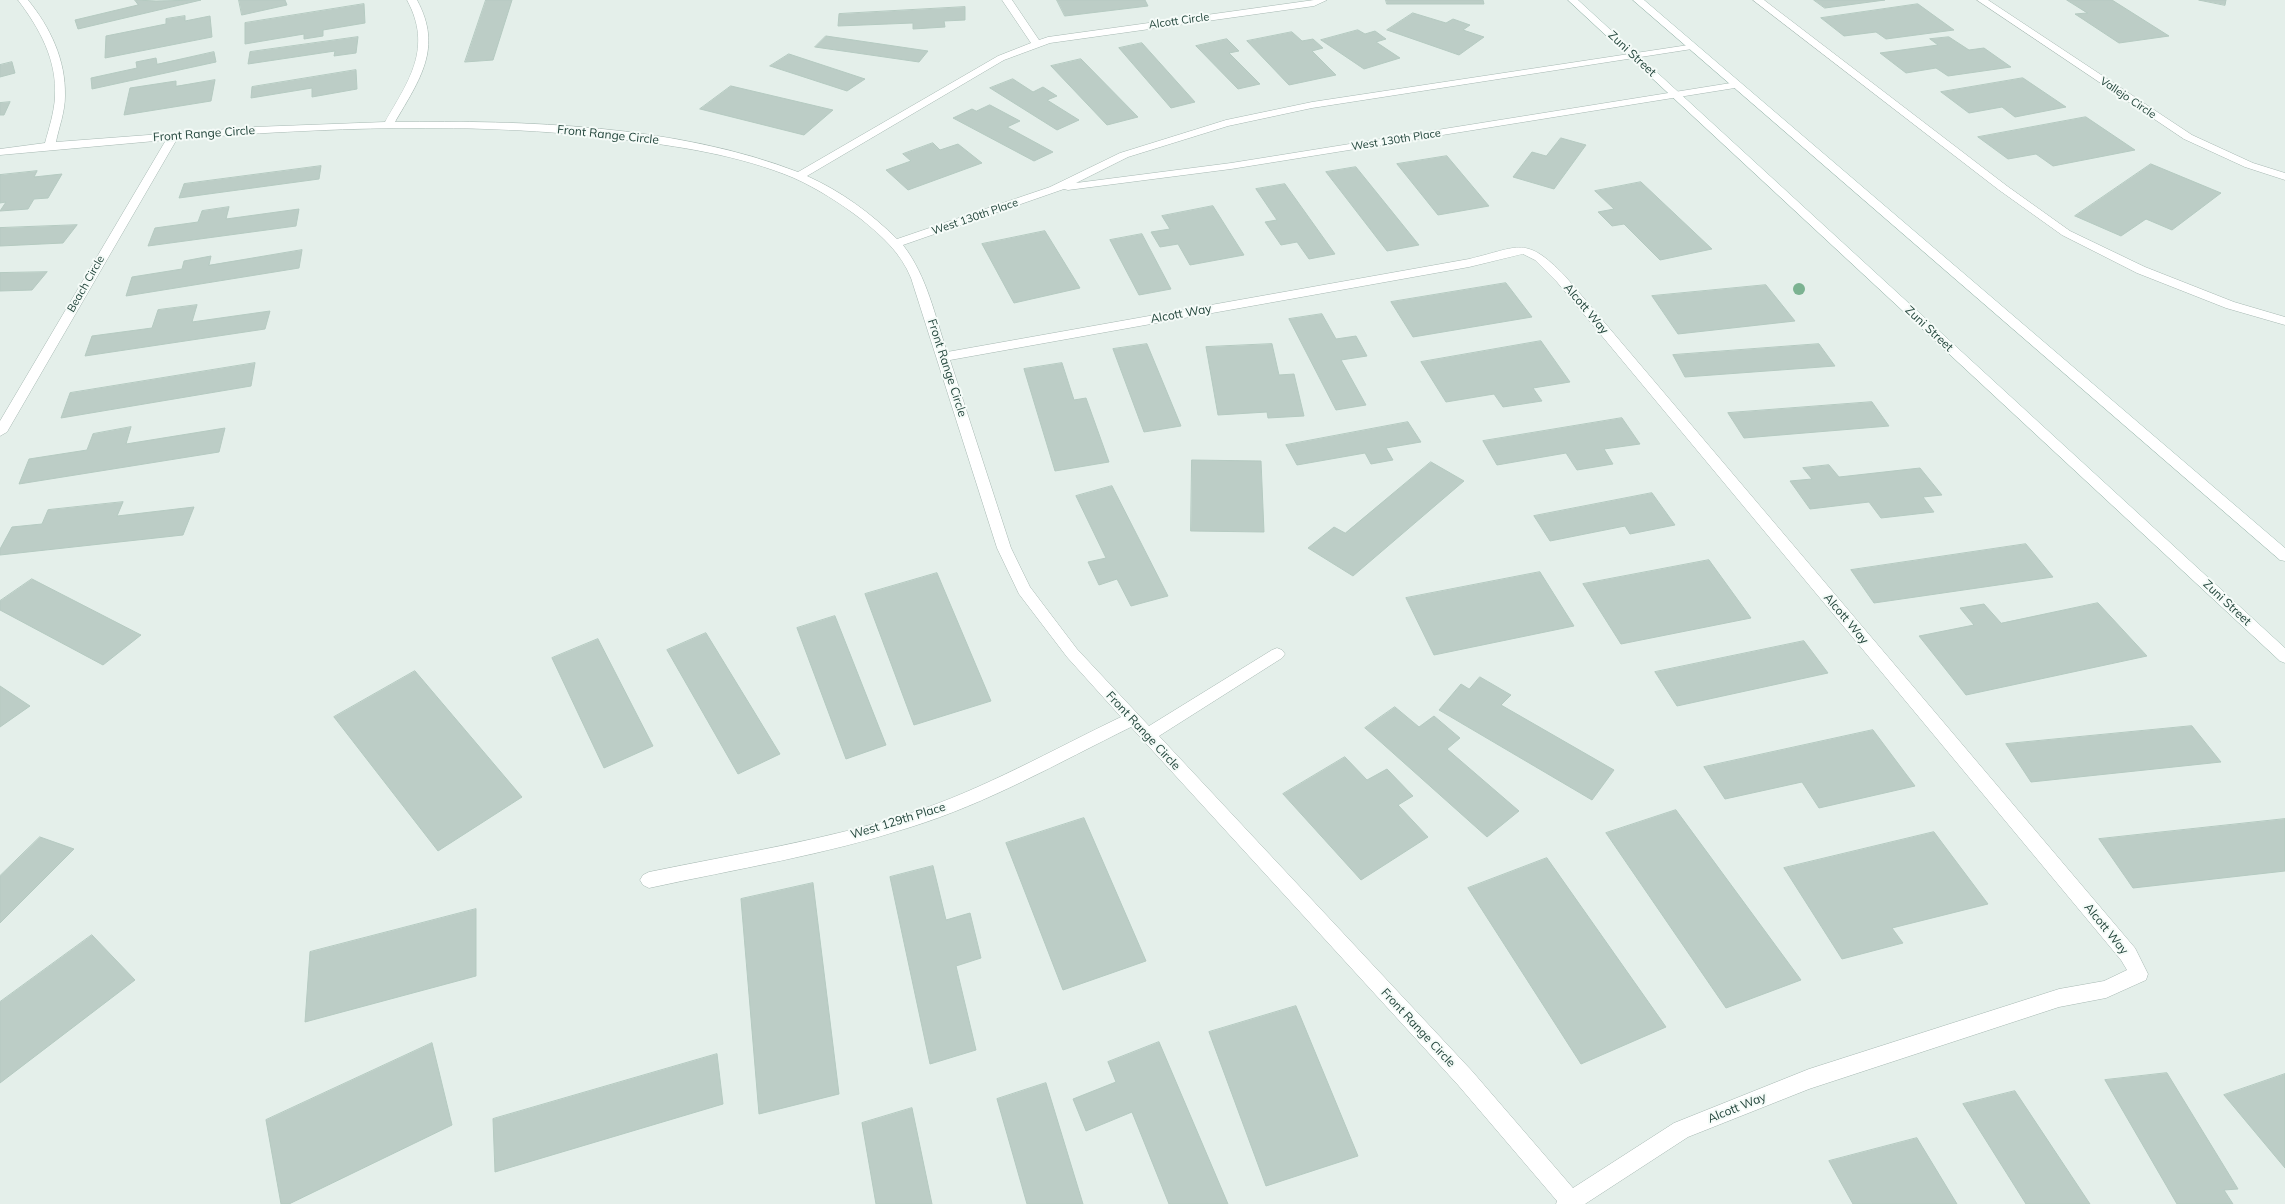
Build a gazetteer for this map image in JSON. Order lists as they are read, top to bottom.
{
  "streets": {
    "street": [
      "Alcott Circle",
      "Zuni Street",
      "Vallejo Circle",
      "Front Range Circle",
      "West 130th Place",
      "Beach Circle",
      "Alcott Way",
      "West 129th Place"
    ]
  },
  "crossings": [
    ["Alcott Circle", "Front Range Circle"],
    ["Zuni Street", "West 130th Place"],
    ["Front Range Circle", "West 130th Place"],
    ["Front Range Circle", "Beach Circle"],
    ["Front Range Circle", "Alcott Way"],
    ["Front Range Circle", "West 129th Place"]
  ]
}
